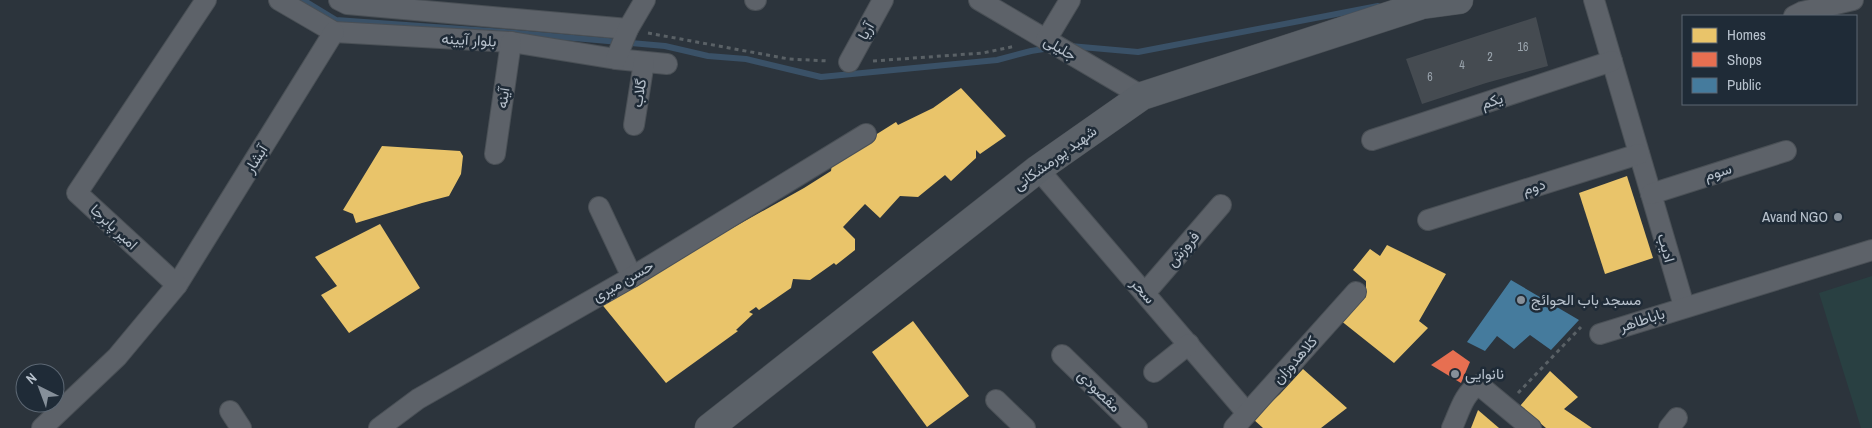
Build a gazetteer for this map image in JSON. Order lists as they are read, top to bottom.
{
  "streets": {
    "street": [
      "آریا",
      "بلوار آیینه",
      "جلیلی",
      "گلاب",
      "آینه",
      "یکم",
      "شهید پورمشکانی",
      "آبشار",
      "سوم",
      "دوم",
      "امیر پابرجا",
      "ادیب",
      "فروزش",
      "حسن میری",
      "سحر",
      "باباطاهر",
      "کلاهدوزان",
      "مقصودی"
    ]
  },
  "crossings": [
    ["بلوار آیینه", "گلاب"],
    ["بلوار آیینه", "آینه"],
    ["بلوار آیینه", "آبشار"],
    ["جلیلی", "شهید پورمشکانی"],
    ["یکم", "ادیب"],
    ["شهید پورمشکانی", "سحر"],
    ["آبشار", "امیر پابرجا"],
    ["سوم", "ادیب"],
    ["دوم", "ادیب"],
    ["ادیب", "باباطاهر"],
    ["فروزش", "سحر"],
    ["سحر", "کلاهدوزان"]
  ],
  "places": ["Avand NGO", "مسجد باب الحوائج", "نانوایی"],
  "house_numbers": [
    "16",
    "2",
    "4",
    "6"
  ],
  "legend": ["Homes", "Shops", "Public"],
  "north": "top left"
}
